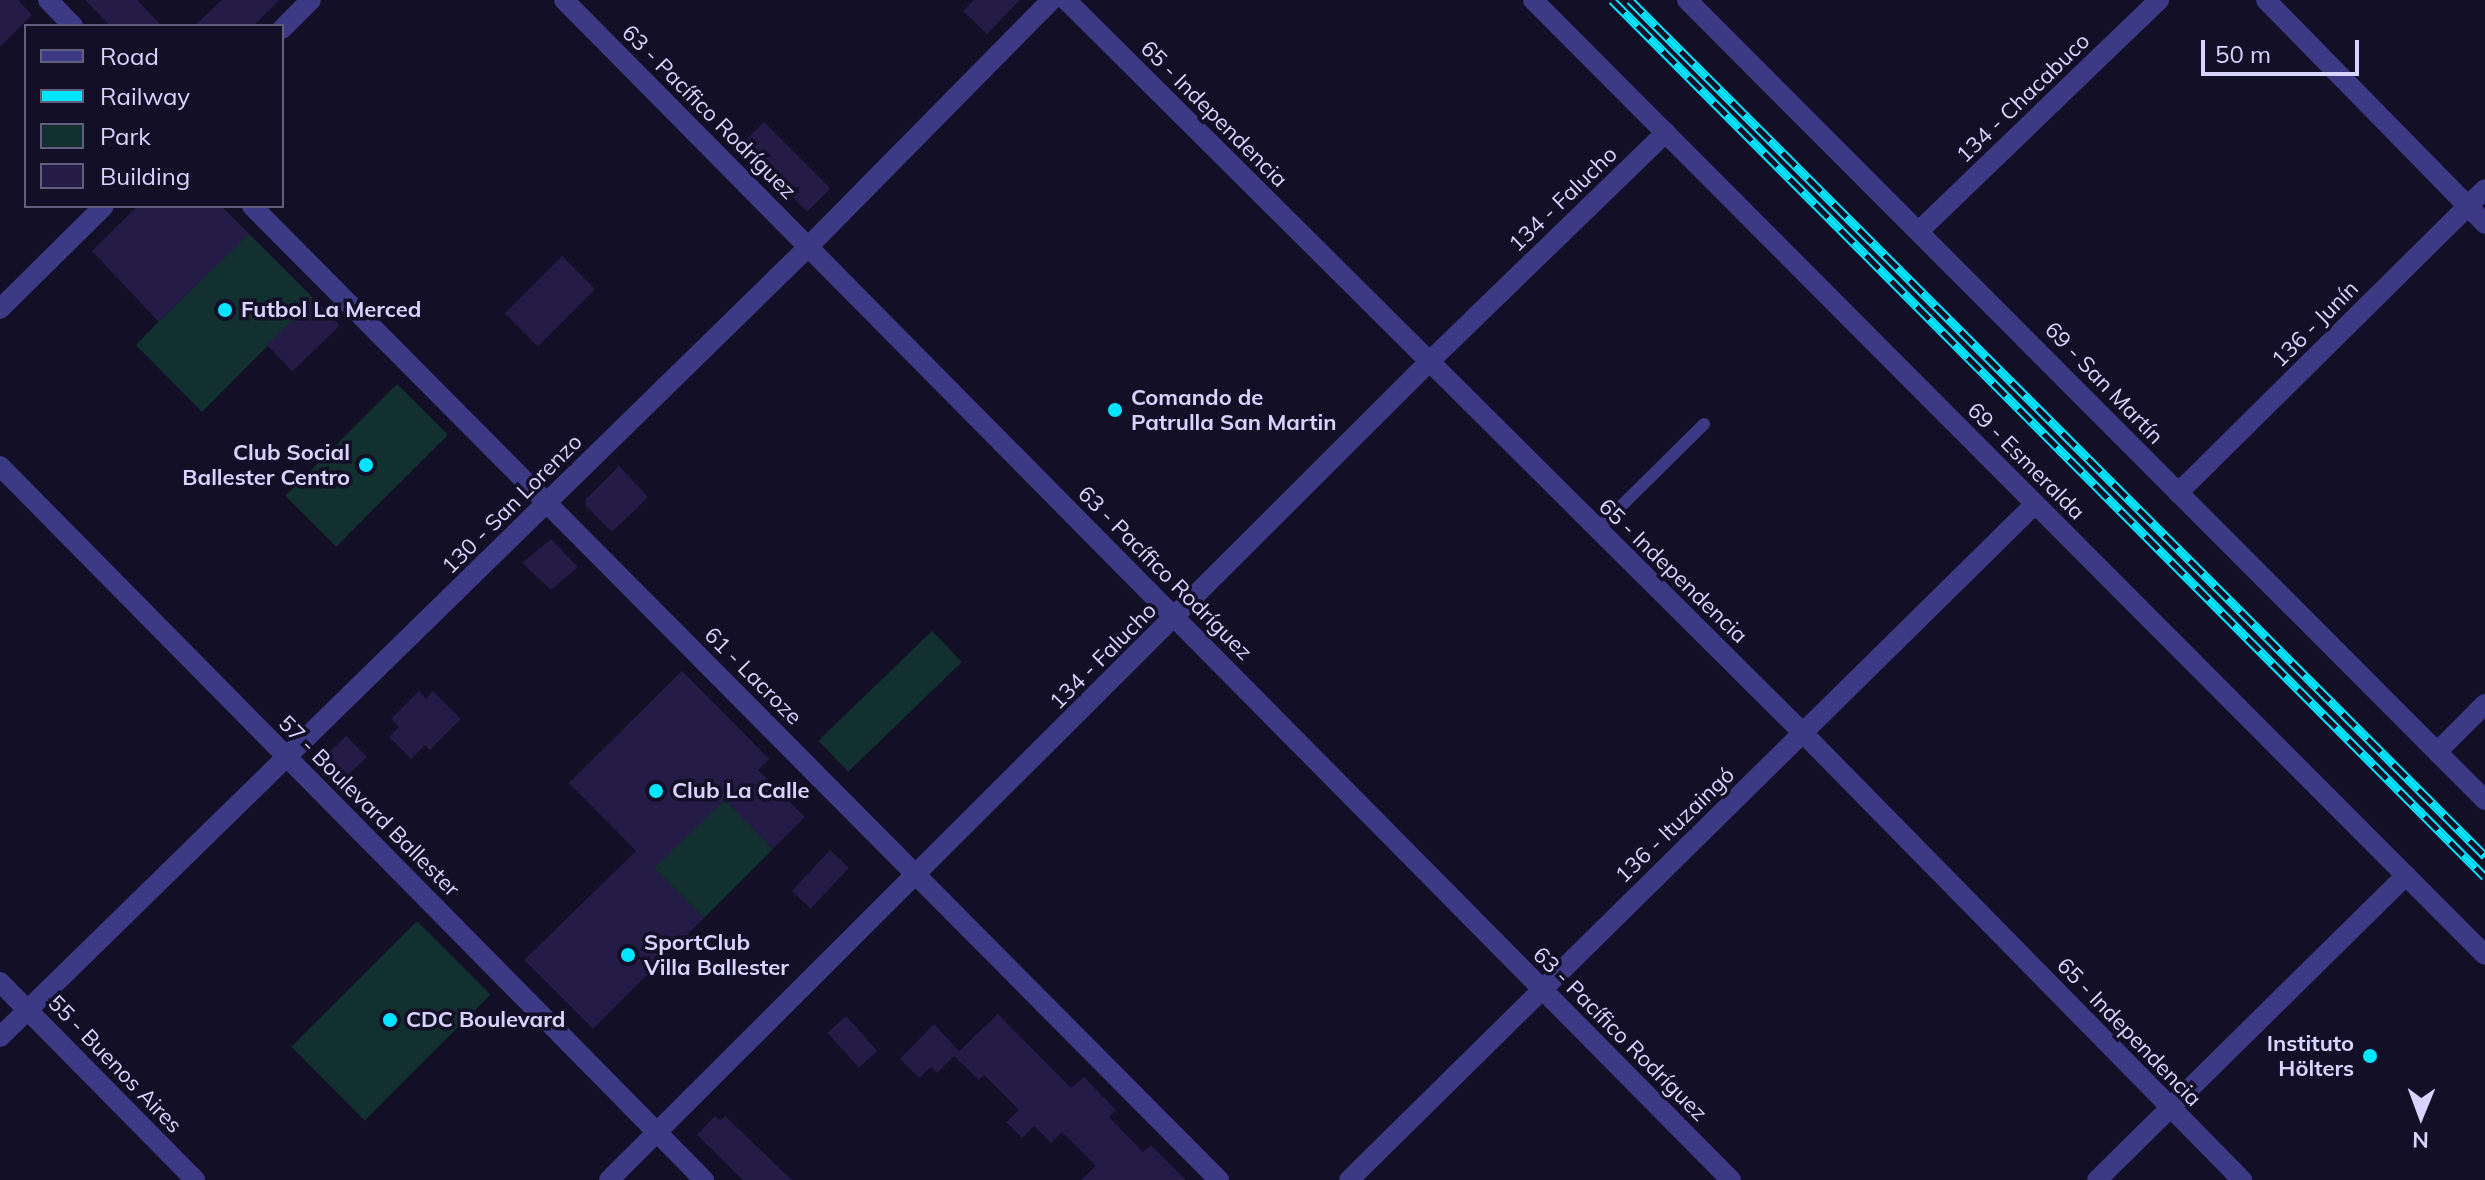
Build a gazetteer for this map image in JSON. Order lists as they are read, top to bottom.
{
  "streets": {
    "street": [
      "134 - Chacabuco",
      "63 - Pacífico Rodríguez",
      "65 - Independencia",
      "134 - Falucho",
      "136 - Junín",
      "69 - San Martín",
      "69 - Esmeralda",
      "130 - San Lorenzo",
      "61 - Lacroze",
      "57 - Boulevard Ballester",
      "136 - Ituzaingó",
      "55 - Buenos Aires"
    ]
  },
  "crossings": [
    ["134 - Chacabuco", "69 - San Martín"],
    ["63 - Pacífico Rodríguez", "134 - Falucho"],
    ["63 - Pacífico Rodríguez", "130 - San Lorenzo"],
    ["63 - Pacífico Rodríguez", "136 - Ituzaingó"],
    ["65 - Independencia", "134 - Falucho"],
    ["65 - Independencia", "136 - Ituzaingó"],
    ["134 - Falucho", "69 - Esmeralda"],
    ["134 - Falucho", "61 - Lacroze"],
    ["134 - Falucho", "57 - Boulevard Ballester"],
    ["136 - Junín", "69 - San Martín"],
    ["69 - Esmeralda", "136 - Ituzaingó"],
    ["130 - San Lorenzo", "61 - Lacroze"],
    ["130 - San Lorenzo", "57 - Boulevard Ballester"],
    ["130 - San Lorenzo", "55 - Buenos Aires"]
  ],
  "places": [
    "Futbol La Merced",
    "Comando de Patrulla San Martin",
    "Club Social Ballester Centro",
    "Club La Calle",
    "SportClub Villa Ballester",
    "CDC Boulevard",
    "Instituto Hölters"
  ],
  "legend": [
    "Road",
    "Railway",
    "Park",
    "Building"
  ],
  "scale_bar": "50 m",
  "north": "bottom"
}
